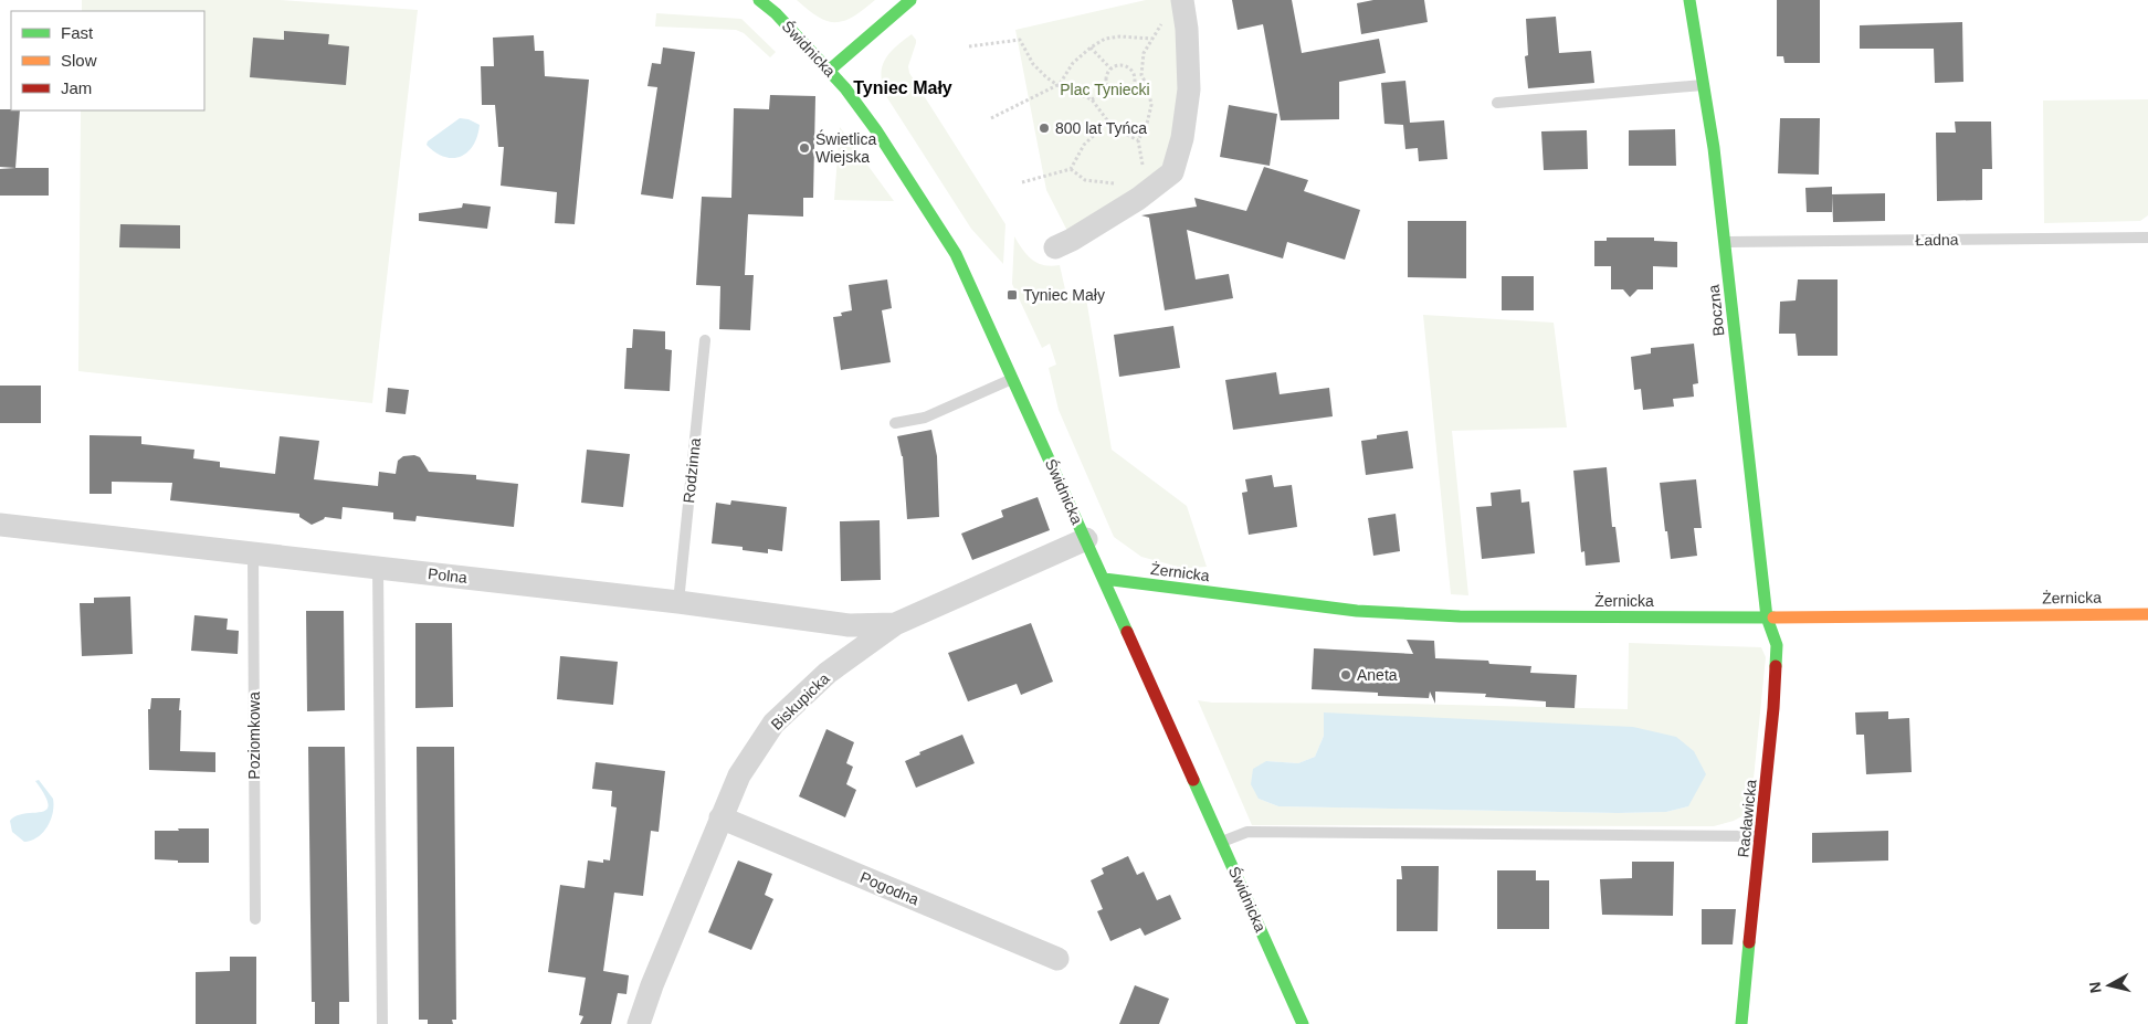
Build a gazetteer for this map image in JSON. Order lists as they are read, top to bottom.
{
  "streets": {
    "street": [
      "Świdnicka",
      "Boczna",
      "Żernicka",
      "Polna",
      "Biskupicka",
      "Racławicka",
      "Pogodna"
    ],
    "lane": ["Ładna", "Rodzinna", "Poziomkowa"]
  },
  "crossings": [
    ["Świdnicka", "Żernicka"],
    ["Świdnicka", "Biskupicka"],
    ["Ładna", "Boczna"],
    ["Boczna", "Żernicka"],
    ["Boczna", "Racławicka"],
    ["Rodzinna", "Polna"],
    ["Żernicka", "Racławicka"],
    ["Polna", "Biskupicka"],
    ["Polna", "Poziomkowa"],
    ["Biskupicka", "Pogodna"]
  ],
  "districts": ["Tyniec Mały"],
  "parks": ["Plac Tyniecki"],
  "places": {
    "other": ["800 lat Tyńca", "Świetlica Wiejska", "Aneta"],
    "transit": ["Tyniec Mały"]
  },
  "legend": ["Fast", "Slow", "Jam"],
  "north": "left"
}
